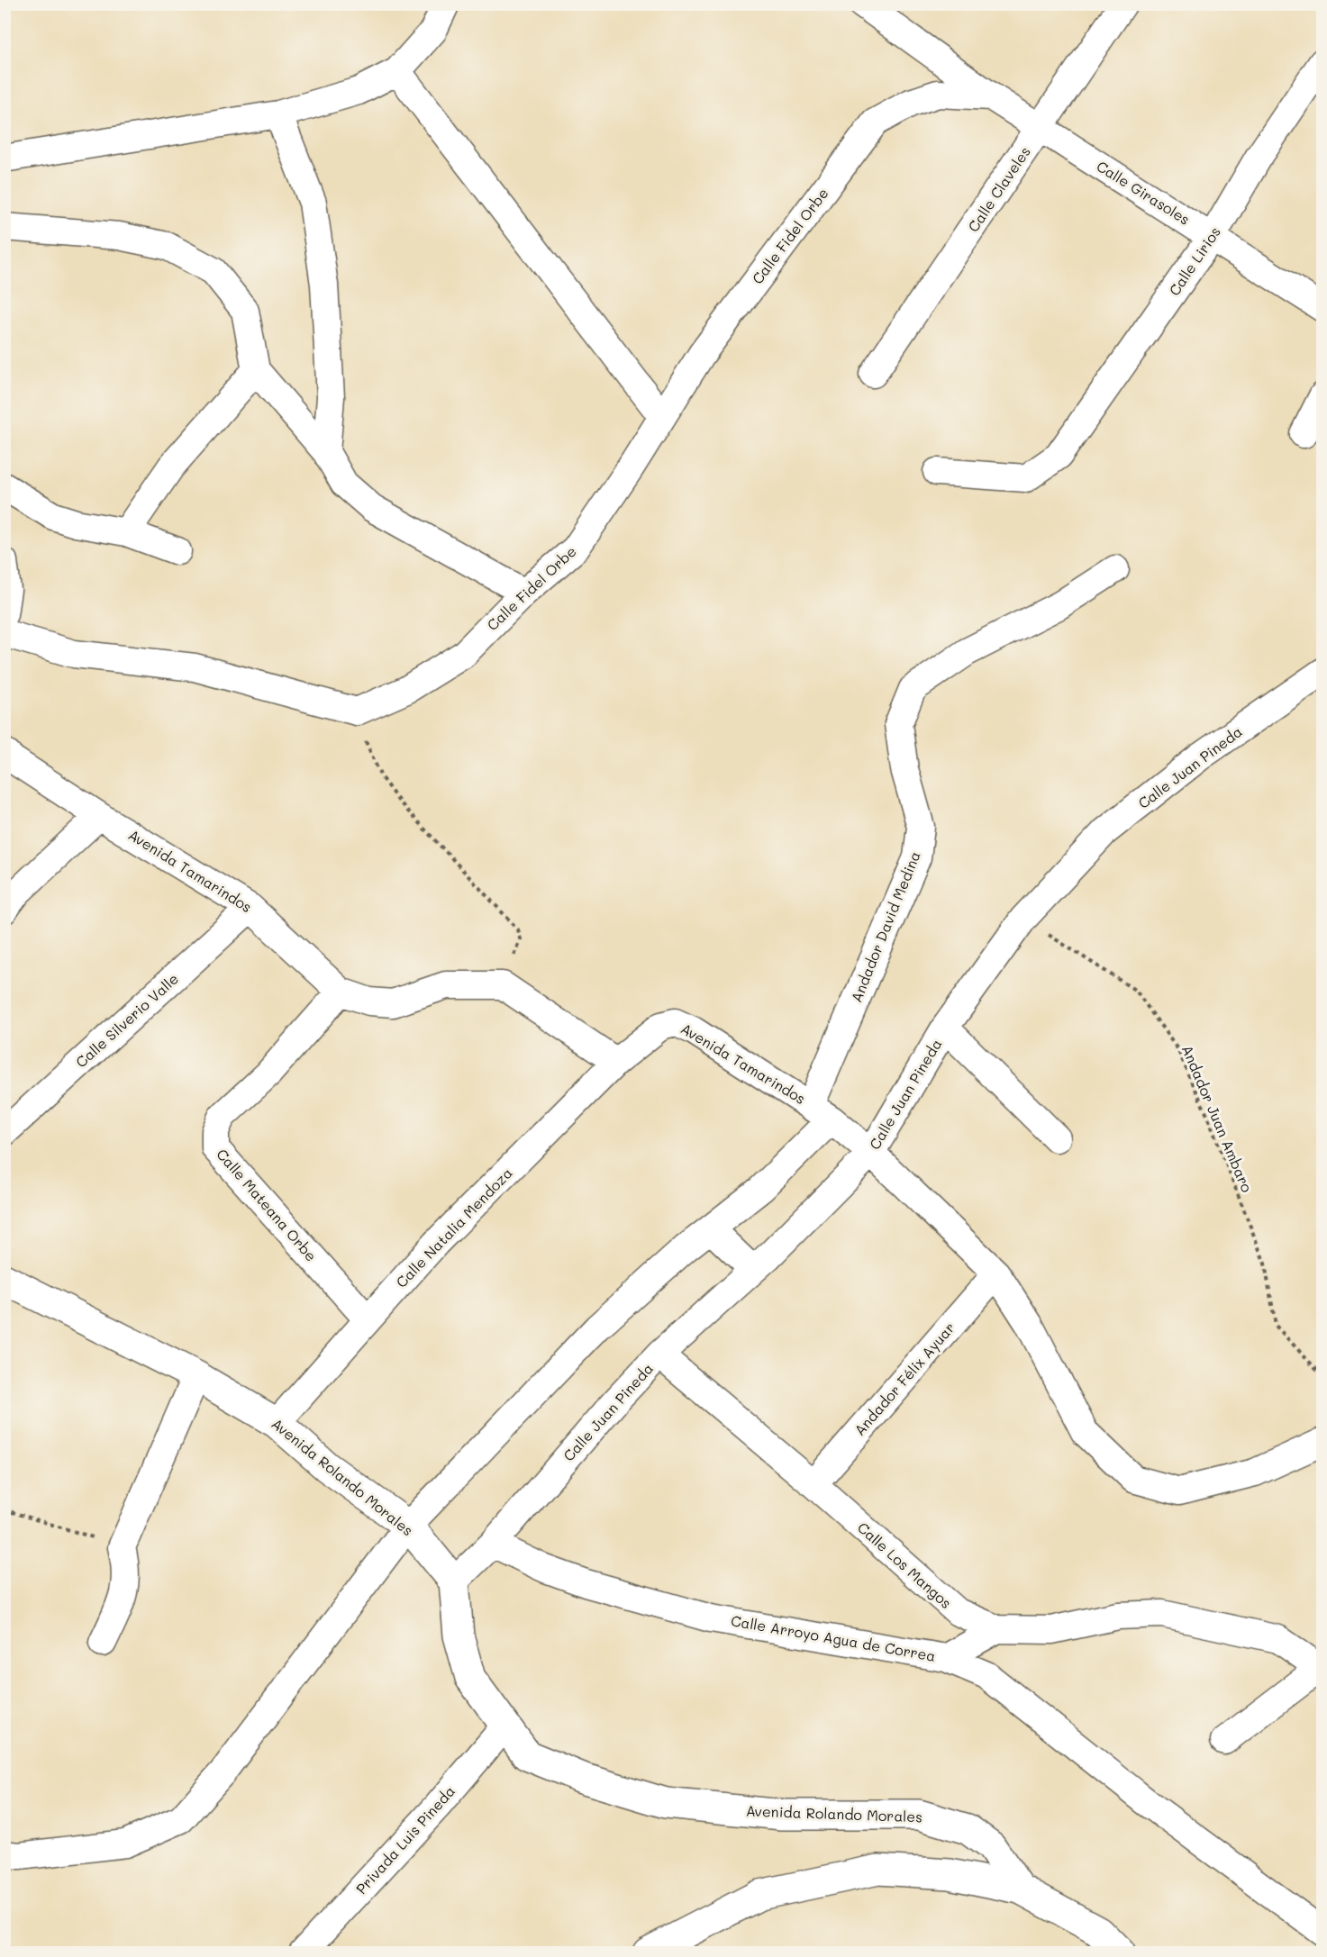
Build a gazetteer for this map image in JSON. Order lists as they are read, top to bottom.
{
  "streets": {
    "street": [
      "Calle Claveles",
      "Calle Girasoles",
      "Calle Fidel Orbe",
      "Calle Lirios",
      "Calle Juan Pineda",
      "Avenida Tamarindos",
      "Andador David Medina",
      "Calle Silverio Valle",
      "Calle Mateana Orbe",
      "Calle Natalia Mendoza",
      "Andador Félix Ayuar",
      "Avenida Rolando Morales",
      "Calle Los Mangos",
      "Calle Arroyo Agua de Correa",
      "Privada Luis Pineda"
    ],
    "path": ["Andador Juan Ambaro"]
  },
  "crossings": [
    ["Calle Claveles", "Calle Girasoles"],
    ["Calle Girasoles", "Calle Fidel Orbe"],
    ["Calle Girasoles", "Calle Lirios"],
    ["Calle Juan Pineda", "Avenida Tamarindos"],
    ["Calle Juan Pineda", "Andador Juan Ambaro"],
    ["Calle Juan Pineda", "Avenida Rolando Morales"],
    ["Calle Juan Pineda", "Calle Los Mangos"],
    ["Calle Juan Pineda", "Calle Arroyo Agua de Correa"],
    ["Avenida Tamarindos", "Andador David Medina"],
    ["Avenida Tamarindos", "Calle Silverio Valle"],
    ["Avenida Tamarindos", "Calle Mateana Orbe"],
    ["Avenida Tamarindos", "Calle Natalia Mendoza"],
    ["Calle Mateana Orbe", "Calle Natalia Mendoza"],
    ["Calle Natalia Mendoza", "Avenida Rolando Morales"],
    ["Andador Félix Ayuar", "Calle Los Mangos"],
    ["Avenida Rolando Morales", "Privada Luis Pineda"]
  ]
}
